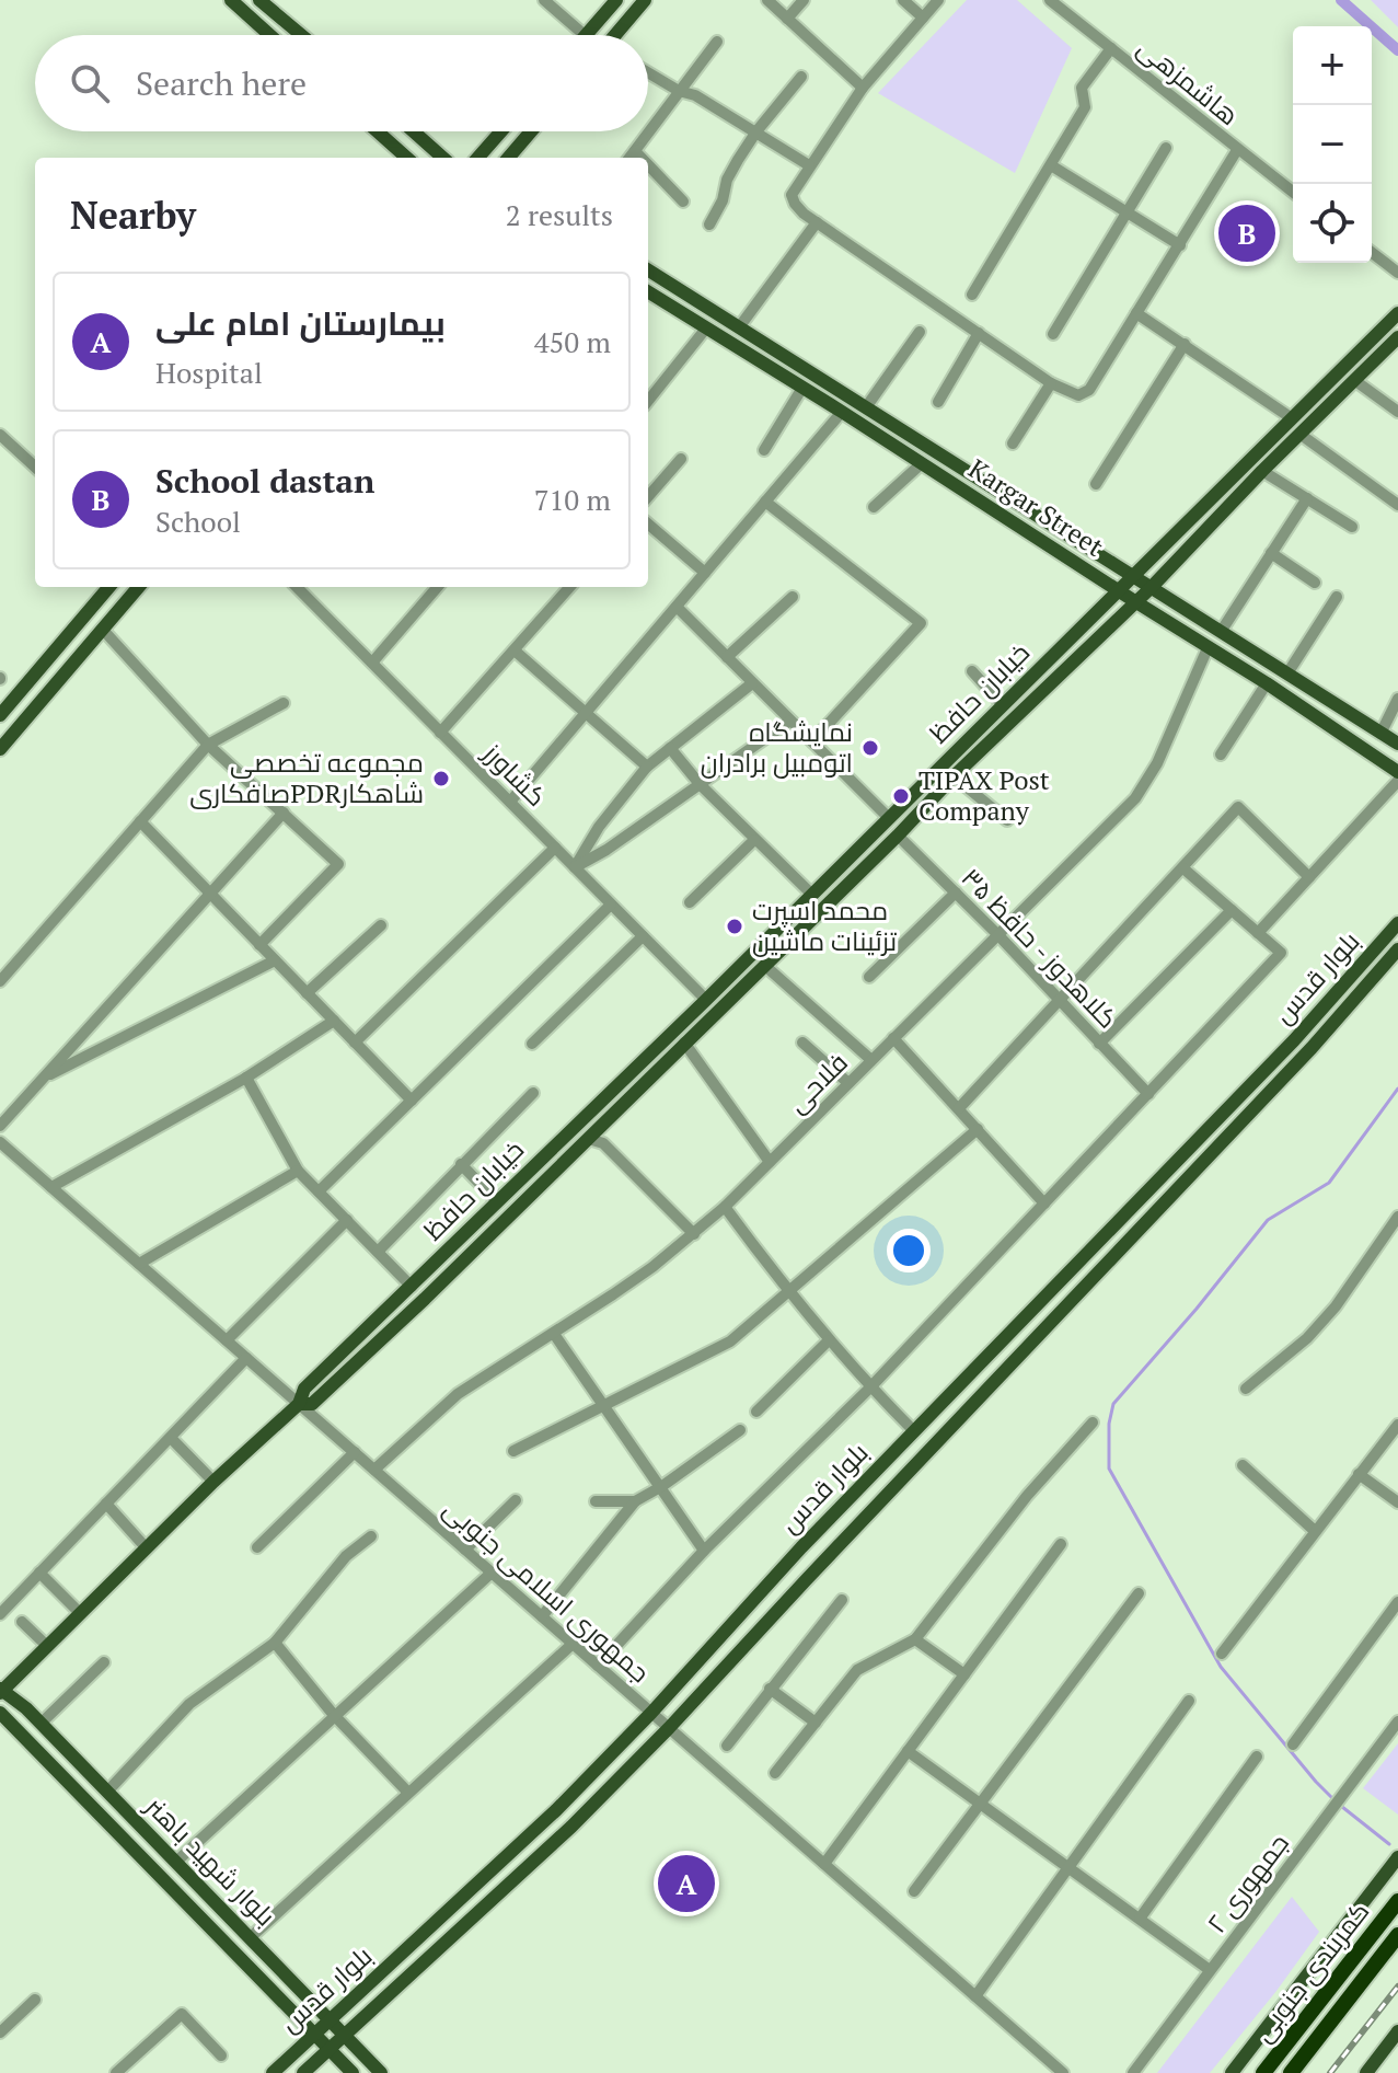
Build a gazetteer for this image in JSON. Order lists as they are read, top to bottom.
{
  "streets": {
    "highway": ["کمربندی جنوبی"],
    "main road": [
      "Kargar Street",
      "خیابان حافظ",
      "بلوار قدس",
      "بلوار شهید باهنر"
    ],
    "street": [
      "هاشمزهی",
      "کشاورز",
      "کلاهدوز - حافظ ۳۵",
      "فلاحی",
      "جمهوری اسلامی جنوبی",
      "جمهوری ۲"
    ]
  },
  "crossings": [
    ["Kargar Street", "خیابان حافظ"],
    ["Kargar Street", "فلاحی"],
    ["خیابان حافظ", "کشاورز"],
    ["خیابان حافظ", "کلاهدوز - حافظ ۳۵"],
    ["خیابان حافظ", "جمهوری اسلامی جنوبی"],
    ["خیابان حافظ", "بلوار شهید باهنر"],
    ["کلاهدوز - حافظ ۳۵", "فلاحی"],
    ["بلوار قدس", "جمهوری اسلامی جنوبی"],
    ["بلوار قدس", "بلوار شهید باهنر"],
    ["فلاحی", "جمهوری اسلامی جنوبی"]
  ],
  "places": [
    "نمایشگاه اتومبیل برادران",
    "مجموعه تخصصی صافکاریPDRشاهکار",
    "TIPAX Post Company",
    "محمد اسپرت تزئینات ماشین"
  ],
  "page": {
    "map_buttons": ["+", "−"],
    "search": "Search here",
    "heading": ["Nearby", "2 results"],
    "pins": ["B", "A"],
    "list": [
      {
        "mark": "A",
        "name": "بیمارستان امام علی",
        "note": "Hospital",
        "value": "450 m"
      },
      {
        "mark": "B",
        "name": "School dastan",
        "note": "School",
        "value": "710 m"
      }
    ]
  }
}
